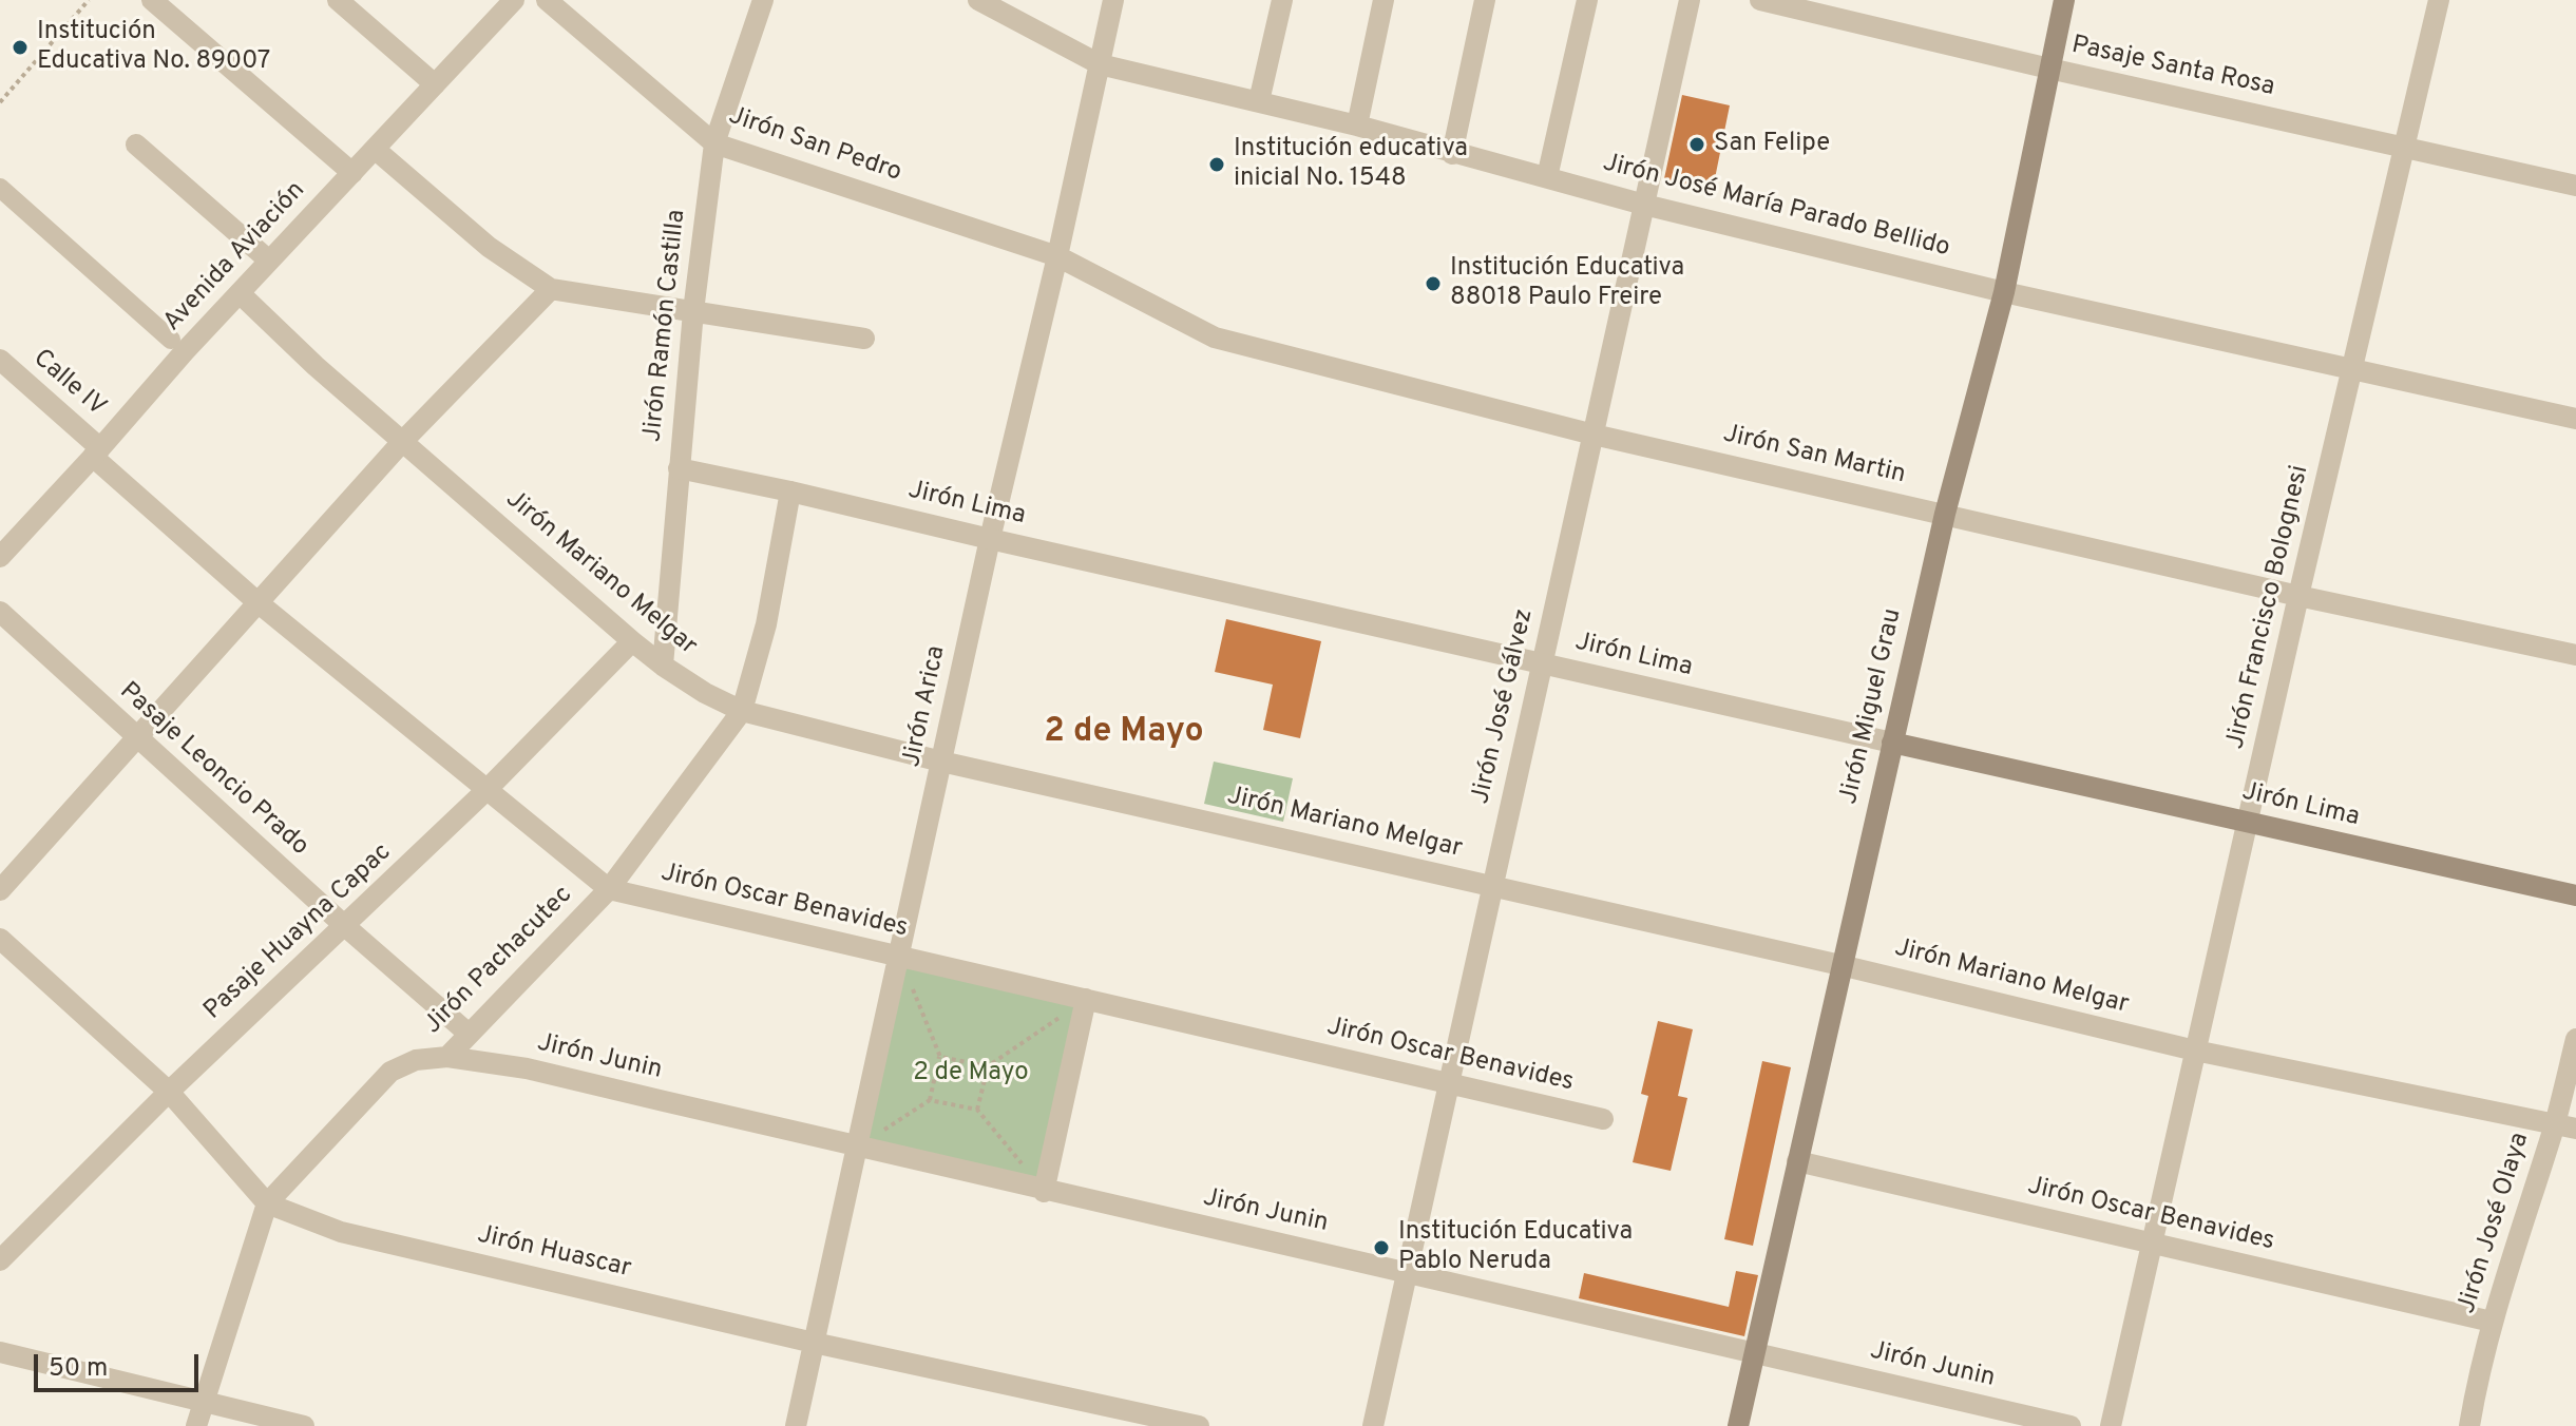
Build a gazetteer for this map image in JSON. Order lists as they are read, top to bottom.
{
  "streets": {
    "main road": ["Jirón Lima", "Jirón Miguel Grau"],
    "street": [
      "Pasaje Santa Rosa",
      "Jirón San Pedro",
      "Jirón José María Parado Bellido",
      "Avenida Aviación",
      "Jirón Ramón Castilla",
      "Calle IV",
      "Jirón San Martin",
      "Jirón Mariano Melgar",
      "Jirón Francisco Bolognesi",
      "Jirón Arica",
      "Jirón José Gálvez",
      "Pasaje Leoncio Prado",
      "Jirón Oscar Benavides",
      "Pasaje Huayna Capac",
      "Jirón Pachacutec",
      "Jirón Junin",
      "Jirón José Olaya",
      "Jirón Huascar"
    ]
  },
  "crossings": [
    ["Pasaje Santa Rosa", "Jirón Francisco Bolognesi"],
    ["Pasaje Santa Rosa", "Jirón Miguel Grau"],
    ["Jirón San Pedro", "Jirón Ramón Castilla"],
    ["Jirón San Pedro", "Jirón San Martin"],
    ["Jirón San Pedro", "Jirón Arica"],
    ["Jirón José María Parado Bellido", "Jirón Francisco Bolognesi"],
    ["Jirón José María Parado Bellido", "Jirón Arica"],
    ["Jirón José María Parado Bellido", "Jirón José Gálvez"],
    ["Jirón José María Parado Bellido", "Jirón Miguel Grau"],
    ["Avenida Aviación", "Calle IV"],
    ["Avenida Aviación", "Jirón Mariano Melgar"],
    ["Avenida Aviación", "Jirón Oscar Benavides"],
    ["Jirón Ramón Castilla", "Jirón Lima"],
    ["Jirón Ramón Castilla", "Jirón Mariano Melgar"],
    ["Calle IV", "Jirón Oscar Benavides"],
    ["Jirón San Martin", "Jirón Francisco Bolognesi"],
    ["Jirón San Martin", "Jirón Arica"],
    ["Jirón San Martin", "Jirón José Gálvez"],
    ["Jirón San Martin", "Jirón Miguel Grau"],
    ["Jirón Lima", "Jirón Francisco Bolognesi"],
    ["Jirón Lima", "Jirón Arica"],
    ["Jirón Lima", "Jirón José Gálvez"],
    ["Jirón Lima", "Jirón Miguel Grau"],
    ["Jirón Lima", "Jirón Pachacutec"],
    ["Jirón Mariano Melgar", "Jirón Francisco Bolognesi"],
    ["Jirón Mariano Melgar", "Jirón Arica"],
    ["Jirón Mariano Melgar", "Jirón José Gálvez"],
    ["Jirón Mariano Melgar", "Jirón Miguel Grau"],
    ["Jirón Mariano Melgar", "Pasaje Huayna Capac"],
    ["Jirón Mariano Melgar", "Jirón Pachacutec"],
    ["Jirón Mariano Melgar", "Jirón José Olaya"],
    ["Jirón Francisco Bolognesi", "Jirón Oscar Benavides"],
    ["Jirón Arica", "Jirón Oscar Benavides"],
    ["Jirón Arica", "Jirón Junin"],
    ["Jirón Arica", "Jirón Huascar"],
    ["Jirón José Gálvez", "Jirón Oscar Benavides"],
    ["Jirón José Gálvez", "Jirón Junin"],
    ["Jirón Miguel Grau", "Jirón Oscar Benavides"],
    ["Jirón Miguel Grau", "Jirón Junin"],
    ["Pasaje Leoncio Prado", "Pasaje Huayna Capac"],
    ["Pasaje Leoncio Prado", "Jirón Pachacutec"],
    ["Jirón Oscar Benavides", "Pasaje Huayna Capac"],
    ["Jirón Oscar Benavides", "Jirón Pachacutec"],
    ["Jirón Oscar Benavides", "Jirón José Olaya"],
    ["Pasaje Huayna Capac", "Jirón Huascar"],
    ["Jirón Pachacutec", "Jirón Junin"],
    ["Jirón Pachacutec", "Jirón Huascar"]
  ],
  "districts": ["2 de Mayo"],
  "parks": ["2 de Mayo"],
  "places": [
    "Institución Educativa No. 89007",
    "San Felipe",
    "Institución educativa inicial No. 1548",
    "Institución Educativa 88018 Paulo Freire",
    "Institución Educativa Pablo Neruda"
  ],
  "scale_bar": "50 m"
}
